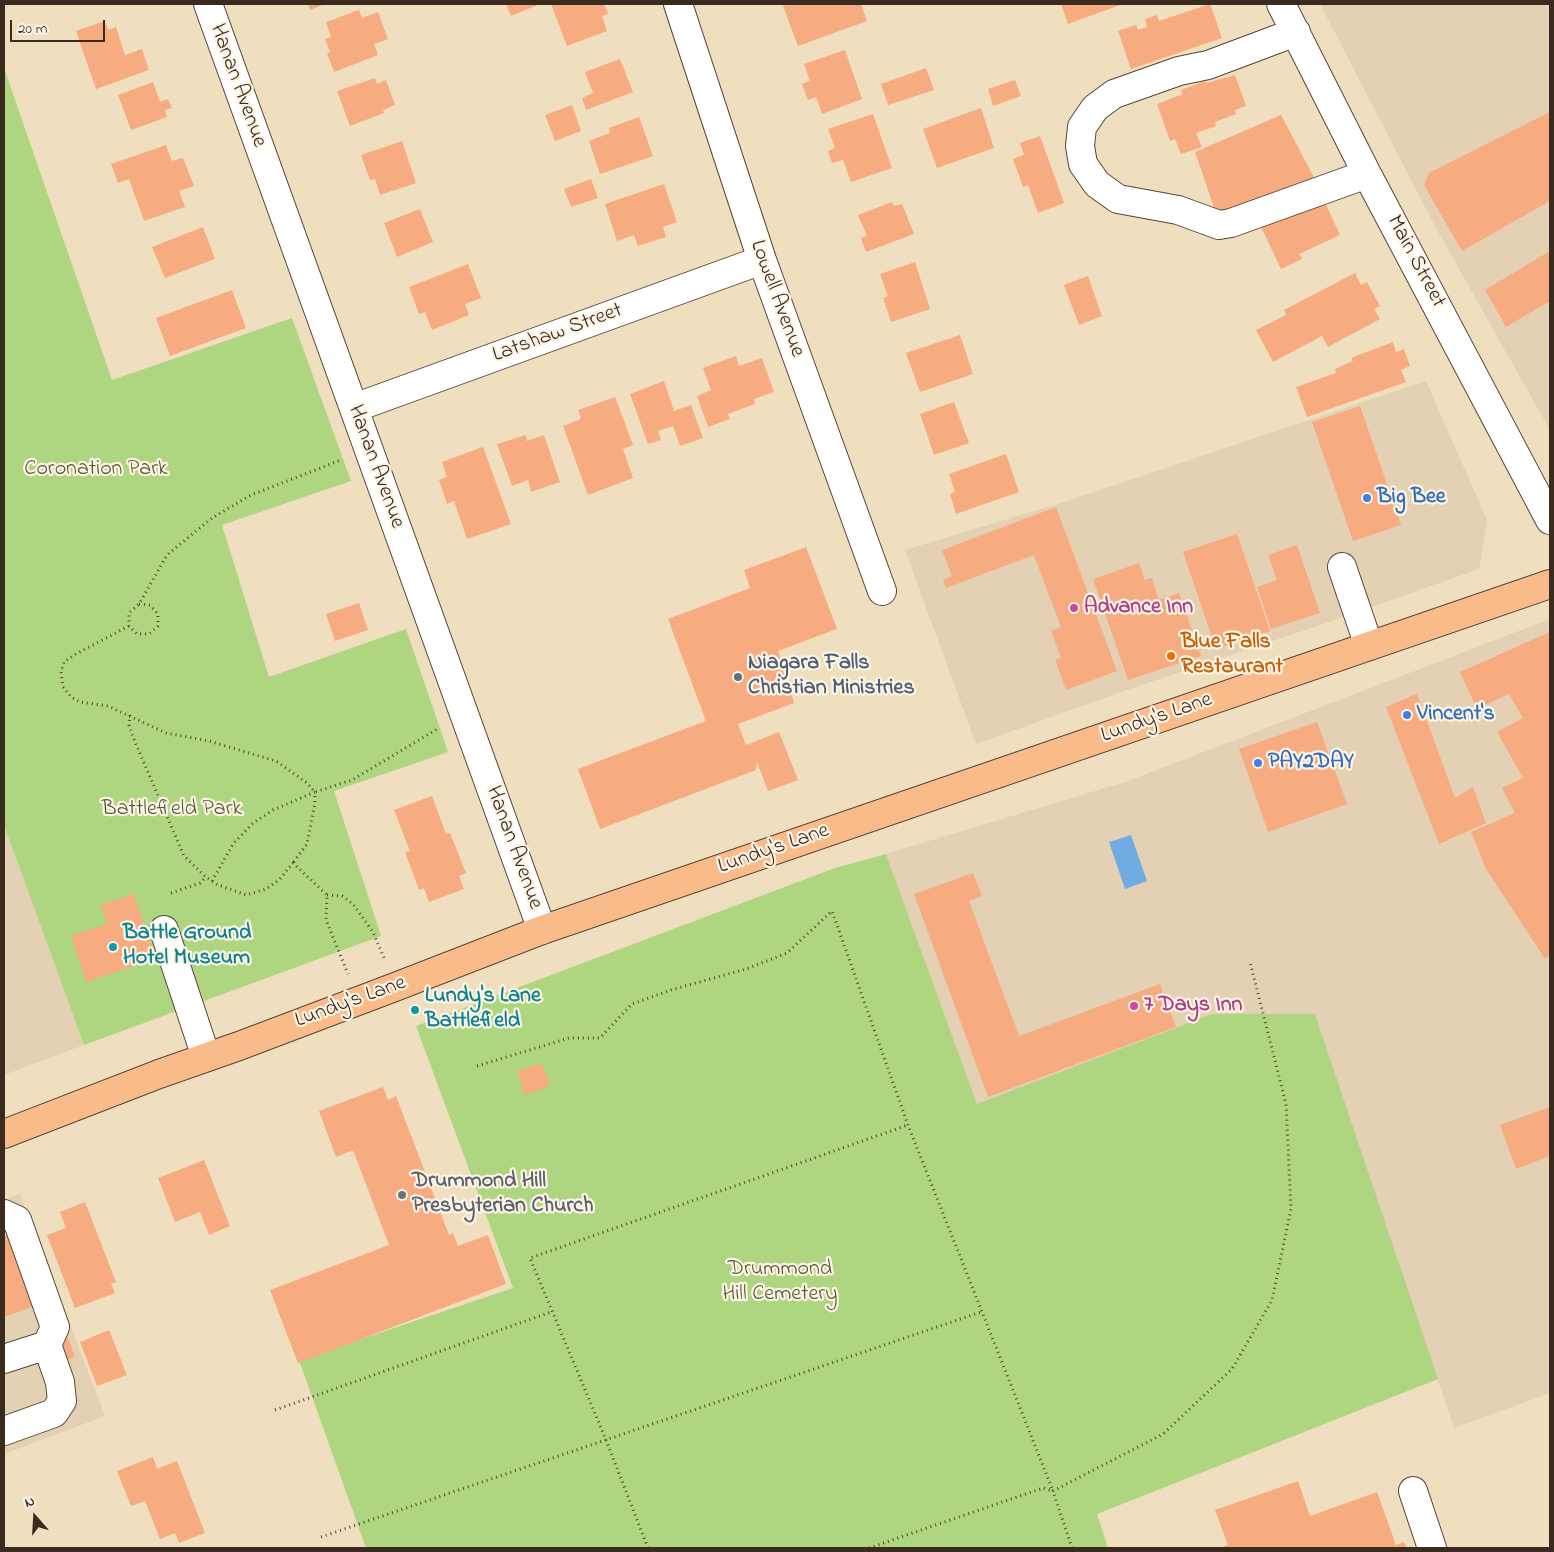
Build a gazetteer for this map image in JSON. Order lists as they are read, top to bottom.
{
  "streets": {
    "main road": ["Lundy's Lane"],
    "street": [
      "Hanan Avenue",
      "Main Street",
      "Lowell Avenue",
      "Latshaw Street"
    ]
  },
  "crossings": [
    ["Hanan Avenue", "Latshaw Street"],
    ["Hanan Avenue", "Lundy's Lane"],
    ["Lowell Avenue", "Latshaw Street"]
  ],
  "parks": ["Coronation Park", "Battlefield Park", "Drummond Hill Cemetery"],
  "places": [
    "Big Bee",
    "Advance Inn",
    "Blue Falls Restaurant",
    "Niagara Falls Christian Ministries",
    "Vincent's",
    "PAY2DAY",
    "Battle Ground Hotel Museum",
    "7 Days Inn",
    "Lundy's Lane Battlefield",
    "Drummond Hill Presbyterian Church"
  ],
  "scale_bar": "20 m",
  "north": "top"
}
